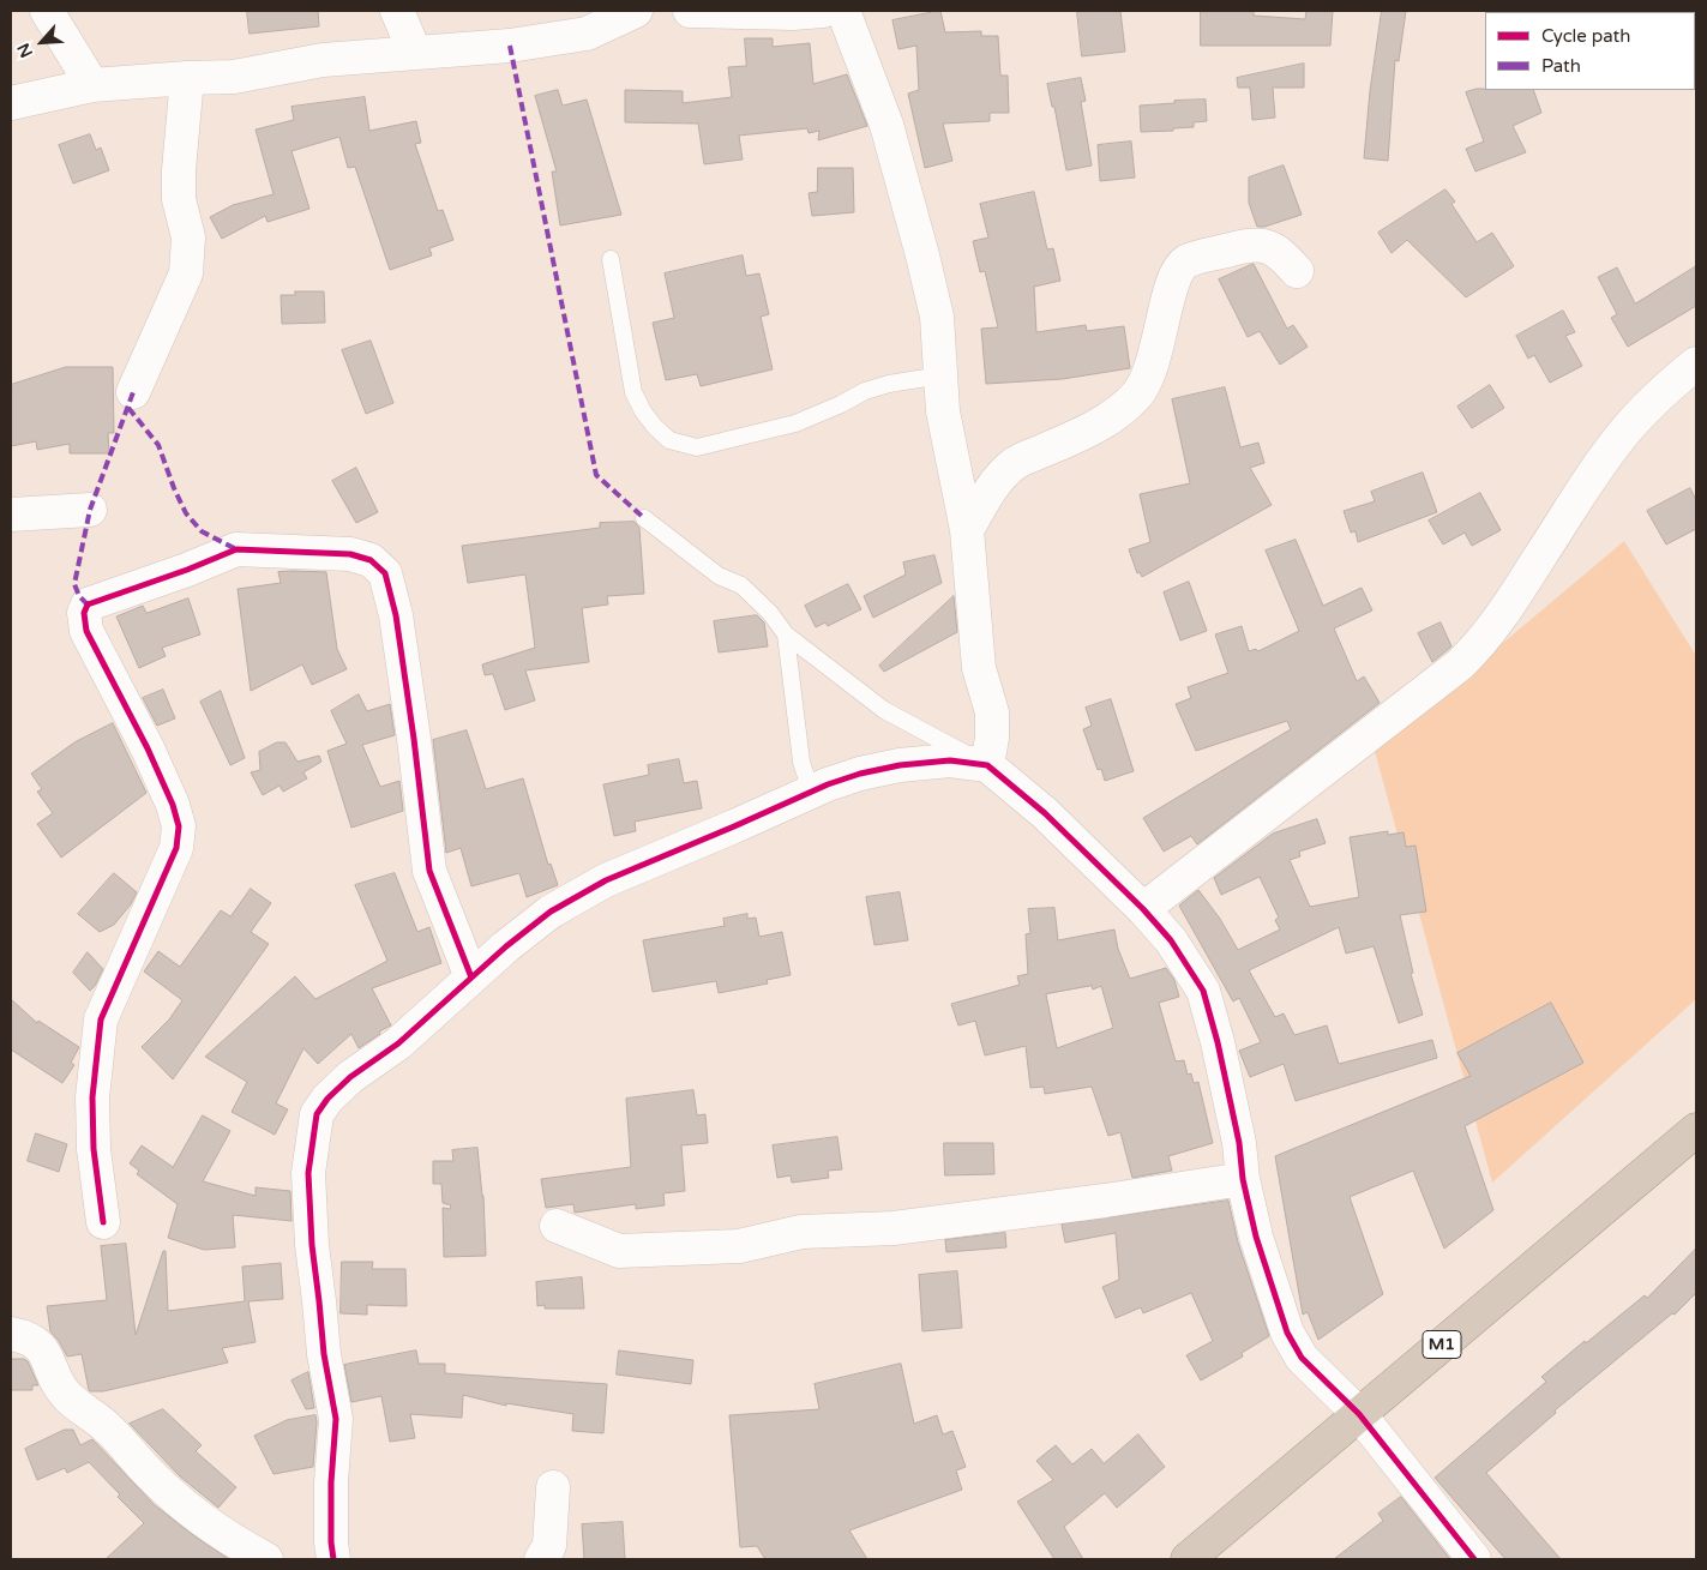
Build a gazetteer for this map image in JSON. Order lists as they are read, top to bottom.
{
  "streets": {
    "highway": ["M1"]
  },
  "legend": ["Cycle path", "Path"],
  "north": "bottom left"
}
